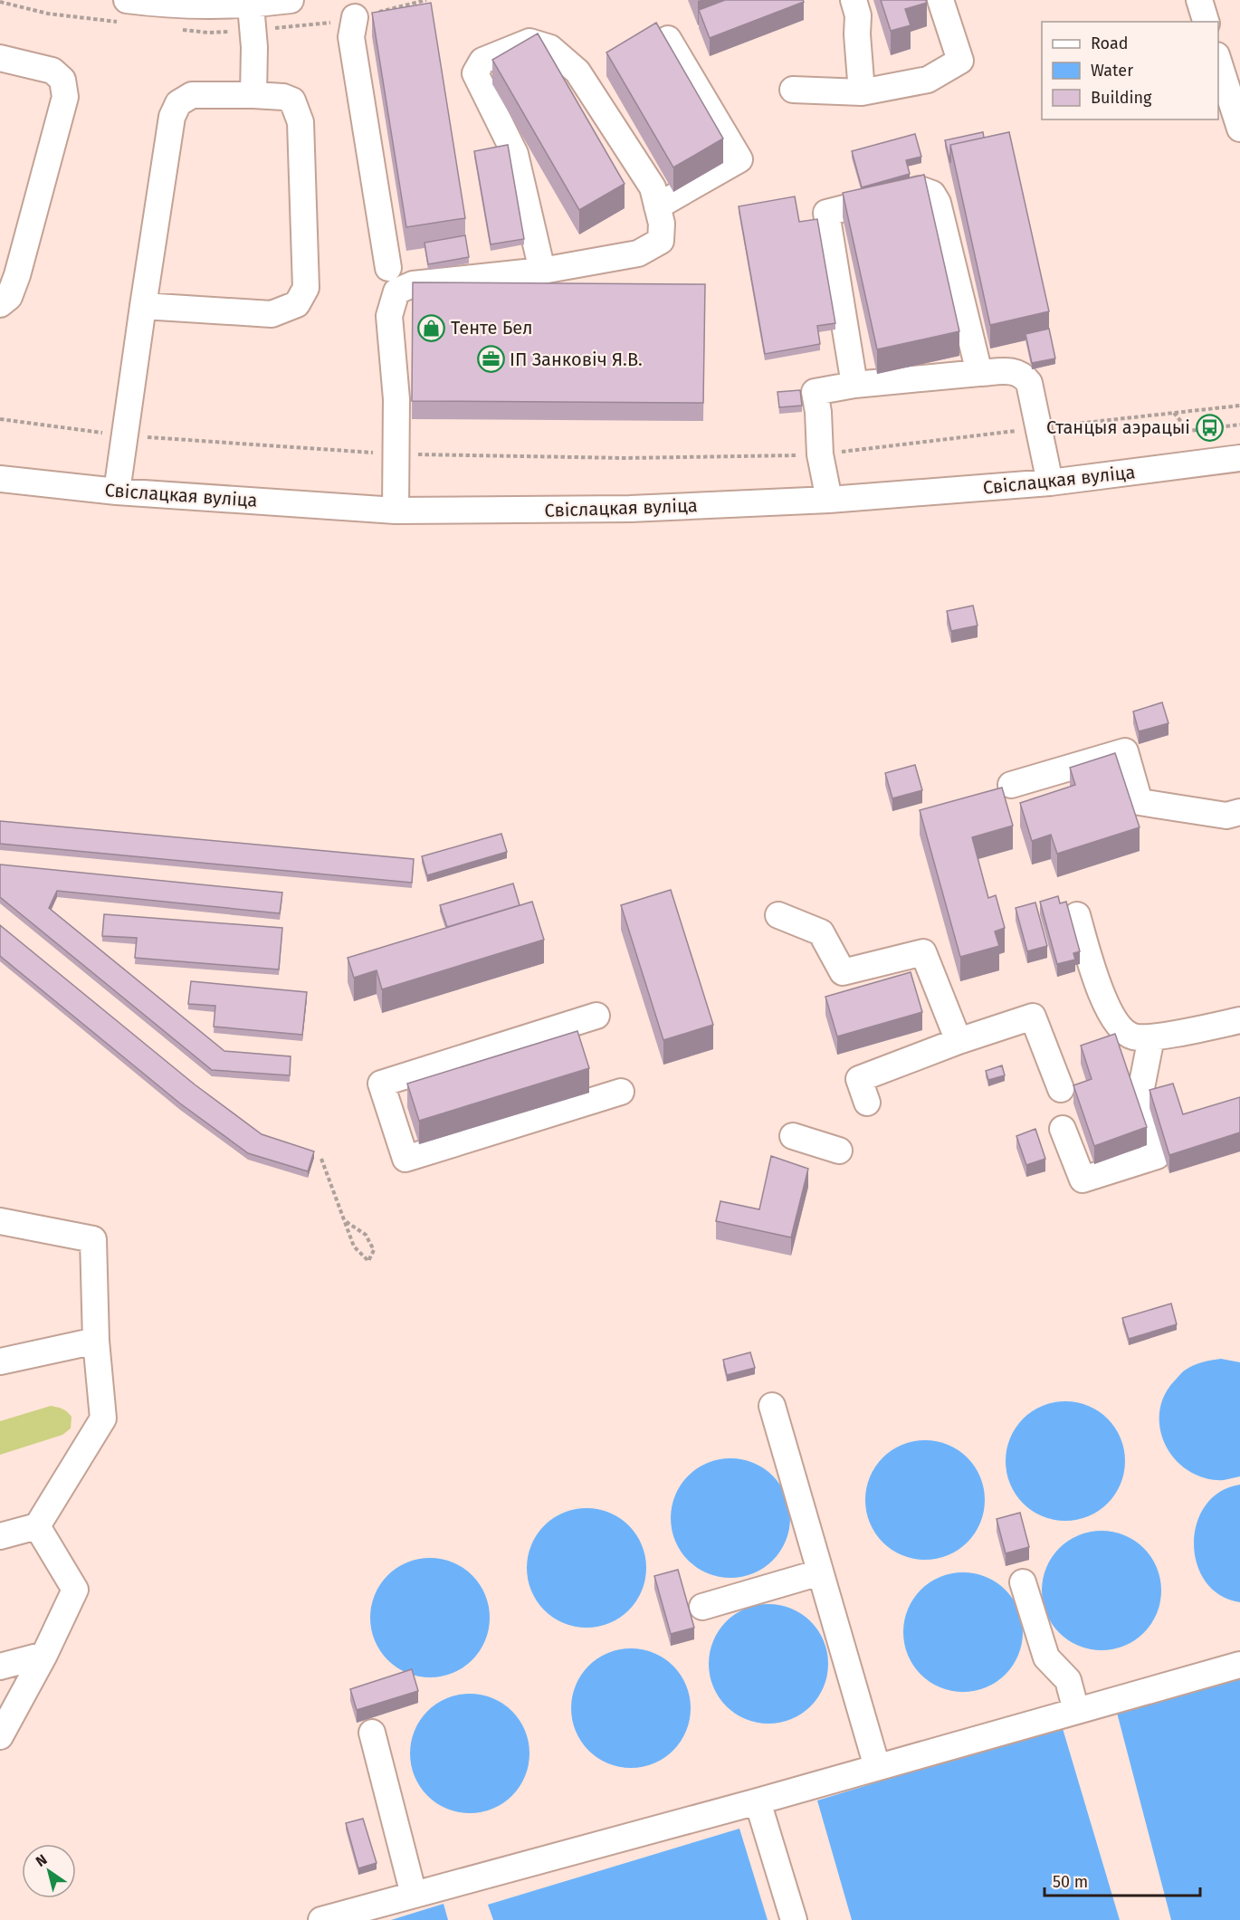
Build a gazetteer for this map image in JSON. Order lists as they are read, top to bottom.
{
  "streets": {
    "street": ["Свіслацкая вуліца"]
  },
  "places": {
    "shop": ["Тенте Бел"],
    "office": ["ІП Занковіч Я.В."],
    "bus stop": ["Станцыя аэрацыі"]
  },
  "legend": ["Road", "Water", "Building"],
  "scale_bar": "50 m",
  "north": "top left"
}
